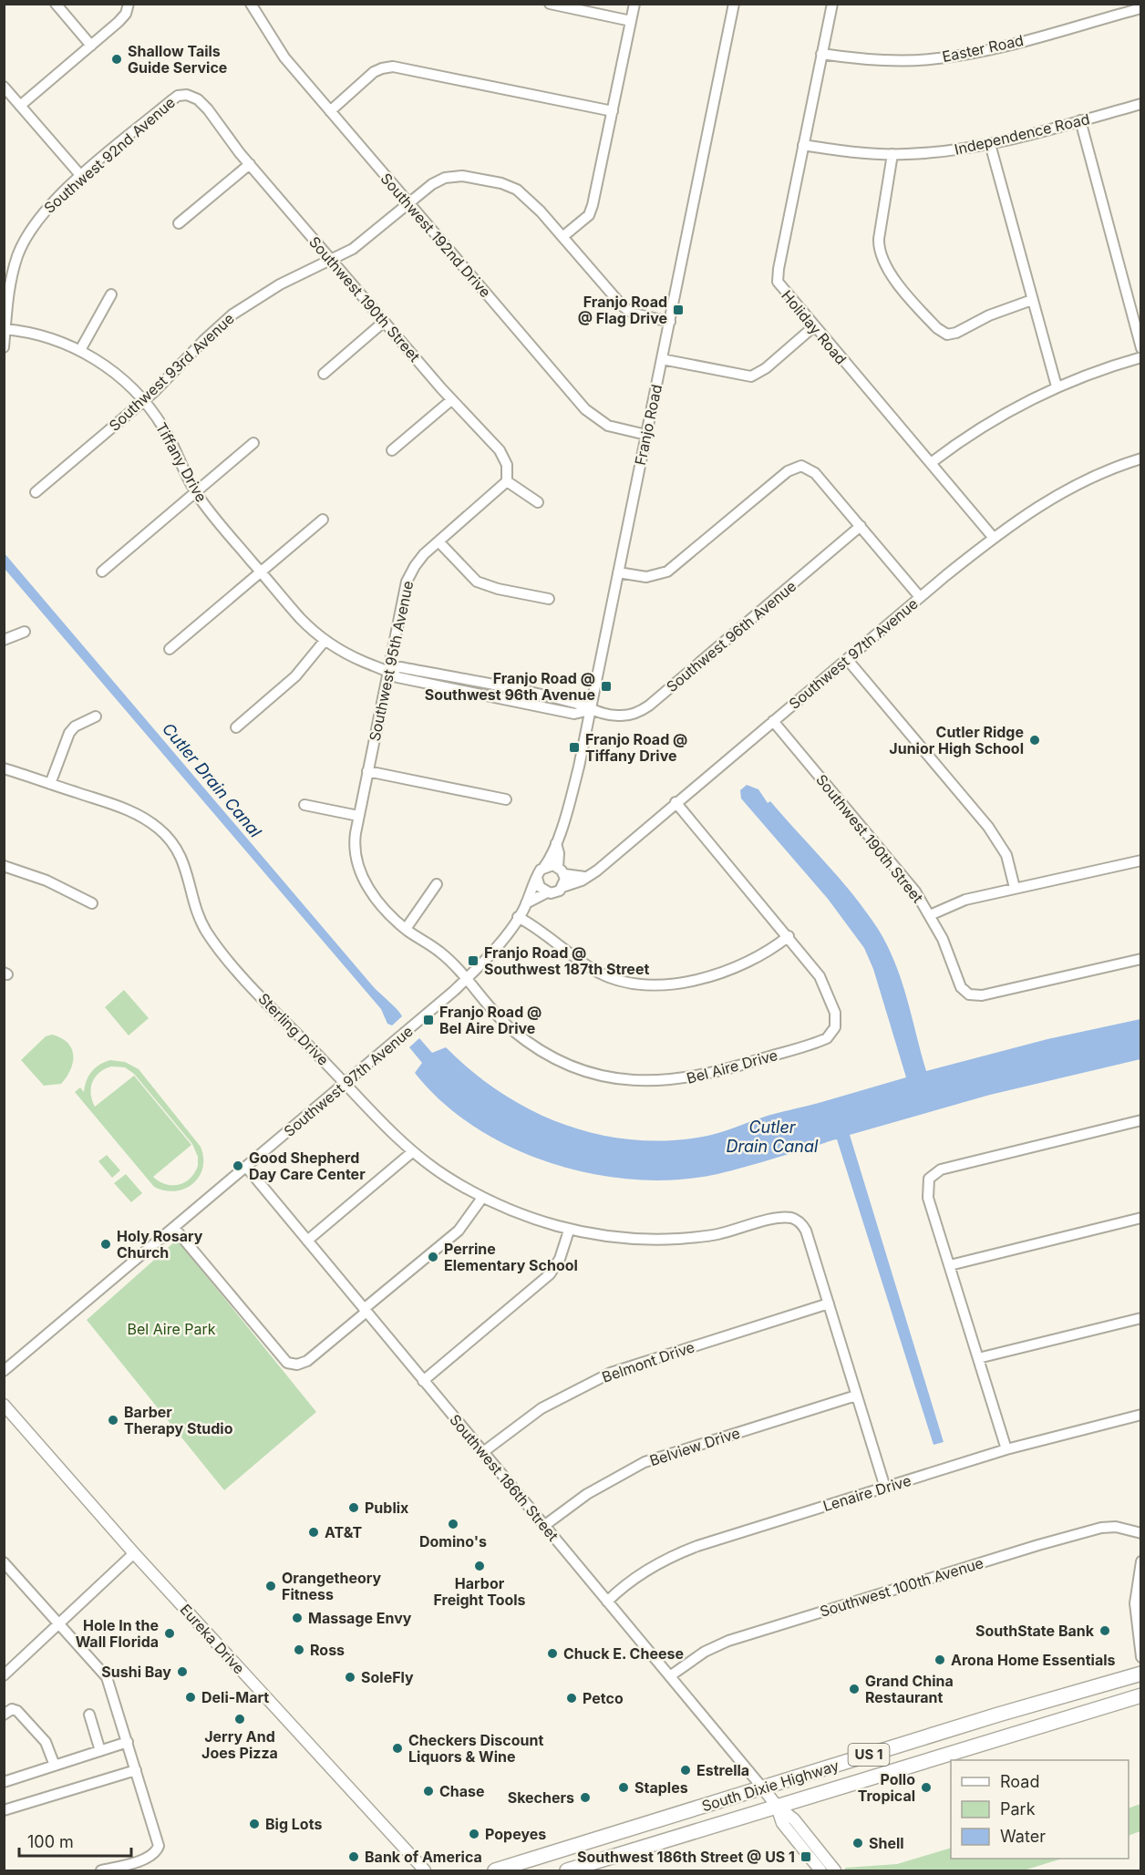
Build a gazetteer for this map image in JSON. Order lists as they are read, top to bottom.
{
  "streets": {
    "highway": ["US 1", "South Dixie Highway"],
    "main road": ["Eureka Drive"],
    "street": [
      "Easter Road",
      "Independence Road",
      "Southwest 92nd Avenue",
      "Southwest 192nd Drive",
      "Southwest 190th Street",
      "Holiday Road",
      "Southwest 93rd Avenue",
      "Franjo Road",
      "Tiffany Drive",
      "Southwest 96th Avenue",
      "Southwest 97th Avenue",
      "Southwest 95th Avenue",
      "Sterling Drive",
      "Bel Aire Drive",
      "Belmont Drive",
      "Belview Drive",
      "Southwest 186th Street",
      "Lenaire Drive",
      "Southwest 100th Avenue"
    ]
  },
  "crossings": [
    ["Easter Road", "Holiday Road"],
    ["Independence Road", "Holiday Road"],
    ["Southwest 92nd Avenue", "Southwest 190th Street"],
    ["Southwest 92nd Avenue", "Tiffany Drive"],
    ["Southwest 192nd Drive", "Southwest 93rd Avenue"],
    ["Southwest 192nd Drive", "Franjo Road"],
    ["Southwest 190th Street", "Southwest 93rd Avenue"],
    ["Southwest 190th Street", "Southwest 97th Avenue"],
    ["Southwest 190th Street", "Southwest 95th Avenue"],
    ["Holiday Road", "Southwest 97th Avenue"],
    ["Southwest 93rd Avenue", "Tiffany Drive"],
    ["Franjo Road", "Tiffany Drive"],
    ["Franjo Road", "Southwest 96th Avenue"],
    ["Franjo Road", "Southwest 97th Avenue"],
    ["Tiffany Drive", "Southwest 96th Avenue"],
    ["Tiffany Drive", "Southwest 95th Avenue"],
    ["Southwest 97th Avenue", "Sterling Drive"],
    ["Southwest 97th Avenue", "Bel Aire Drive"],
    ["Southwest 97th Avenue", "Southwest 186th Street"],
    ["Southwest 95th Avenue", "Bel Aire Drive"],
    ["Sterling Drive", "Belmont Drive"],
    ["Belmont Drive", "Southwest 186th Street"],
    ["Belview Drive", "Southwest 186th Street"],
    ["Southwest 186th Street", "Lenaire Drive"],
    ["Southwest 186th Street", "Southwest 100th Avenue"],
    ["Southwest 186th Street", "South Dixie Highway"]
  ],
  "water": ["Cutler Drain Canal"],
  "parks": ["Bel Aire Park"],
  "places": {
    "other": [
      "Shallow Tails Guide Service",
      "Cutler Ridge Junior High School",
      "Good Shepherd Day Care Center",
      "Holy Rosary Church",
      "Perrine Elementary School",
      "Barber Therapy Studio",
      "Publix",
      "Domino's",
      "AT&T",
      "Harbor Freight Tools",
      "Orangetheory Fitness",
      "Massage Envy",
      "SouthState Bank",
      "Hole In the Wall Florida",
      "Ross",
      "Chuck E. Cheese",
      "Arona Home Essentials",
      "Sushi Bay",
      "SoleFly",
      "Grand China Restaurant",
      "Deli-Mart",
      "Petco",
      "Jerry And Joes Pizza",
      "Checkers Discount Liquors & Wine",
      "Estrella",
      "Staples",
      "Pollo Tropical",
      "Chase",
      "Skechers",
      "Big Lots",
      "Popeyes",
      "Shell",
      "Bank of America"
    ],
    "transit": [
      "Franjo Road @ Flag Drive",
      "Franjo Road @ Southwest 96th Avenue",
      "Franjo Road @ Tiffany Drive",
      "Franjo Road @ Southwest 187th Street",
      "Franjo Road @ Bel Aire Drive",
      "Southwest 186th Street @ US 1"
    ]
  },
  "legend": ["Road", "Park", "Water"],
  "scale_bar": "100 m"
}
